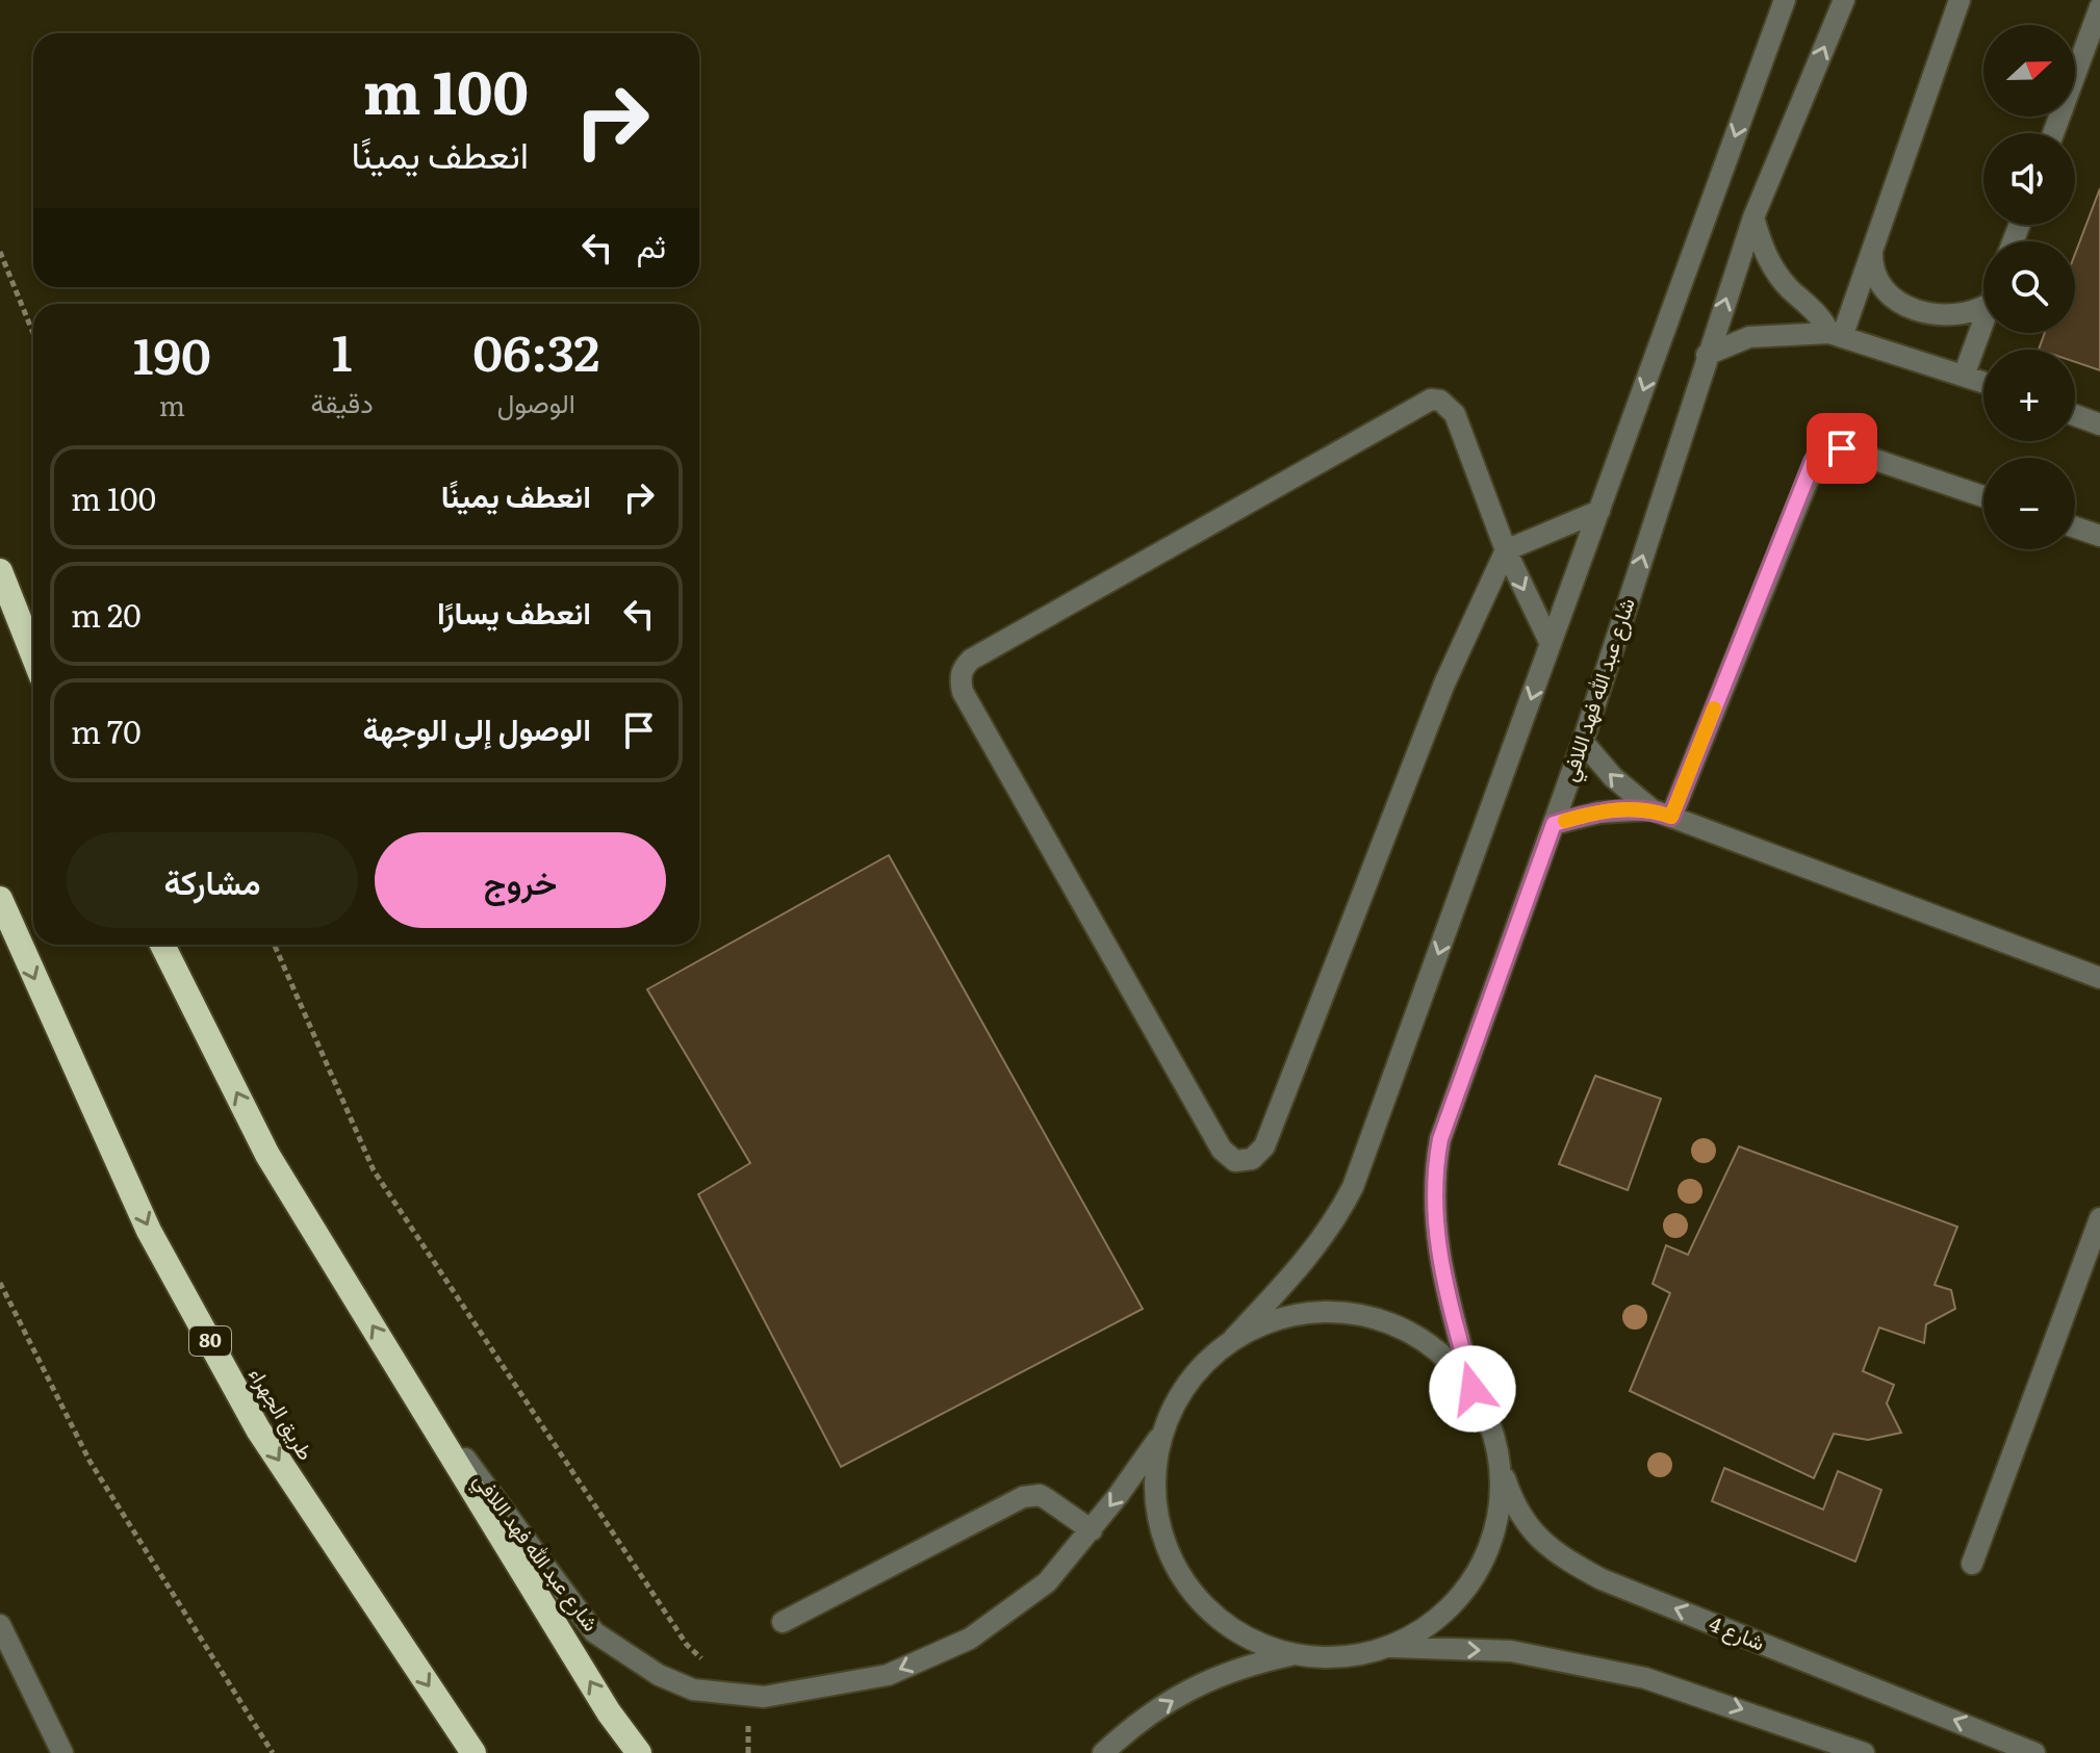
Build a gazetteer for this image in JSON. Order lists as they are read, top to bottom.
{
  "streets": {
    "highway": ["80", "طريق الجهراء"],
    "street": ["شارع عبد الله فهد اللافي", "شارع 4"]
  },
  "crossings": [
    ["شارع عبد الله فهد اللافي", "شارع 4"]
  ],
  "north": "right",
  "page": {
    "map_buttons": ["+", "−"],
    "turn": ["100 m", "انعطف يمينًا"],
    "then": "ثم",
    "eta": [
      "06:32",
      "الوصول",
      "1",
      "دقيقة",
      "190",
      "m"
    ],
    "list": [
      {
        "name": "انعطف يمينًا",
        "value": "100 m"
      },
      {
        "name": "انعطف يسارًا",
        "value": "20 m"
      },
      {
        "name": "الوصول إلى الوجهة",
        "value": "70 m"
      }
    ],
    "buttons": ["خروج", "مشاركة"]
  }
}
